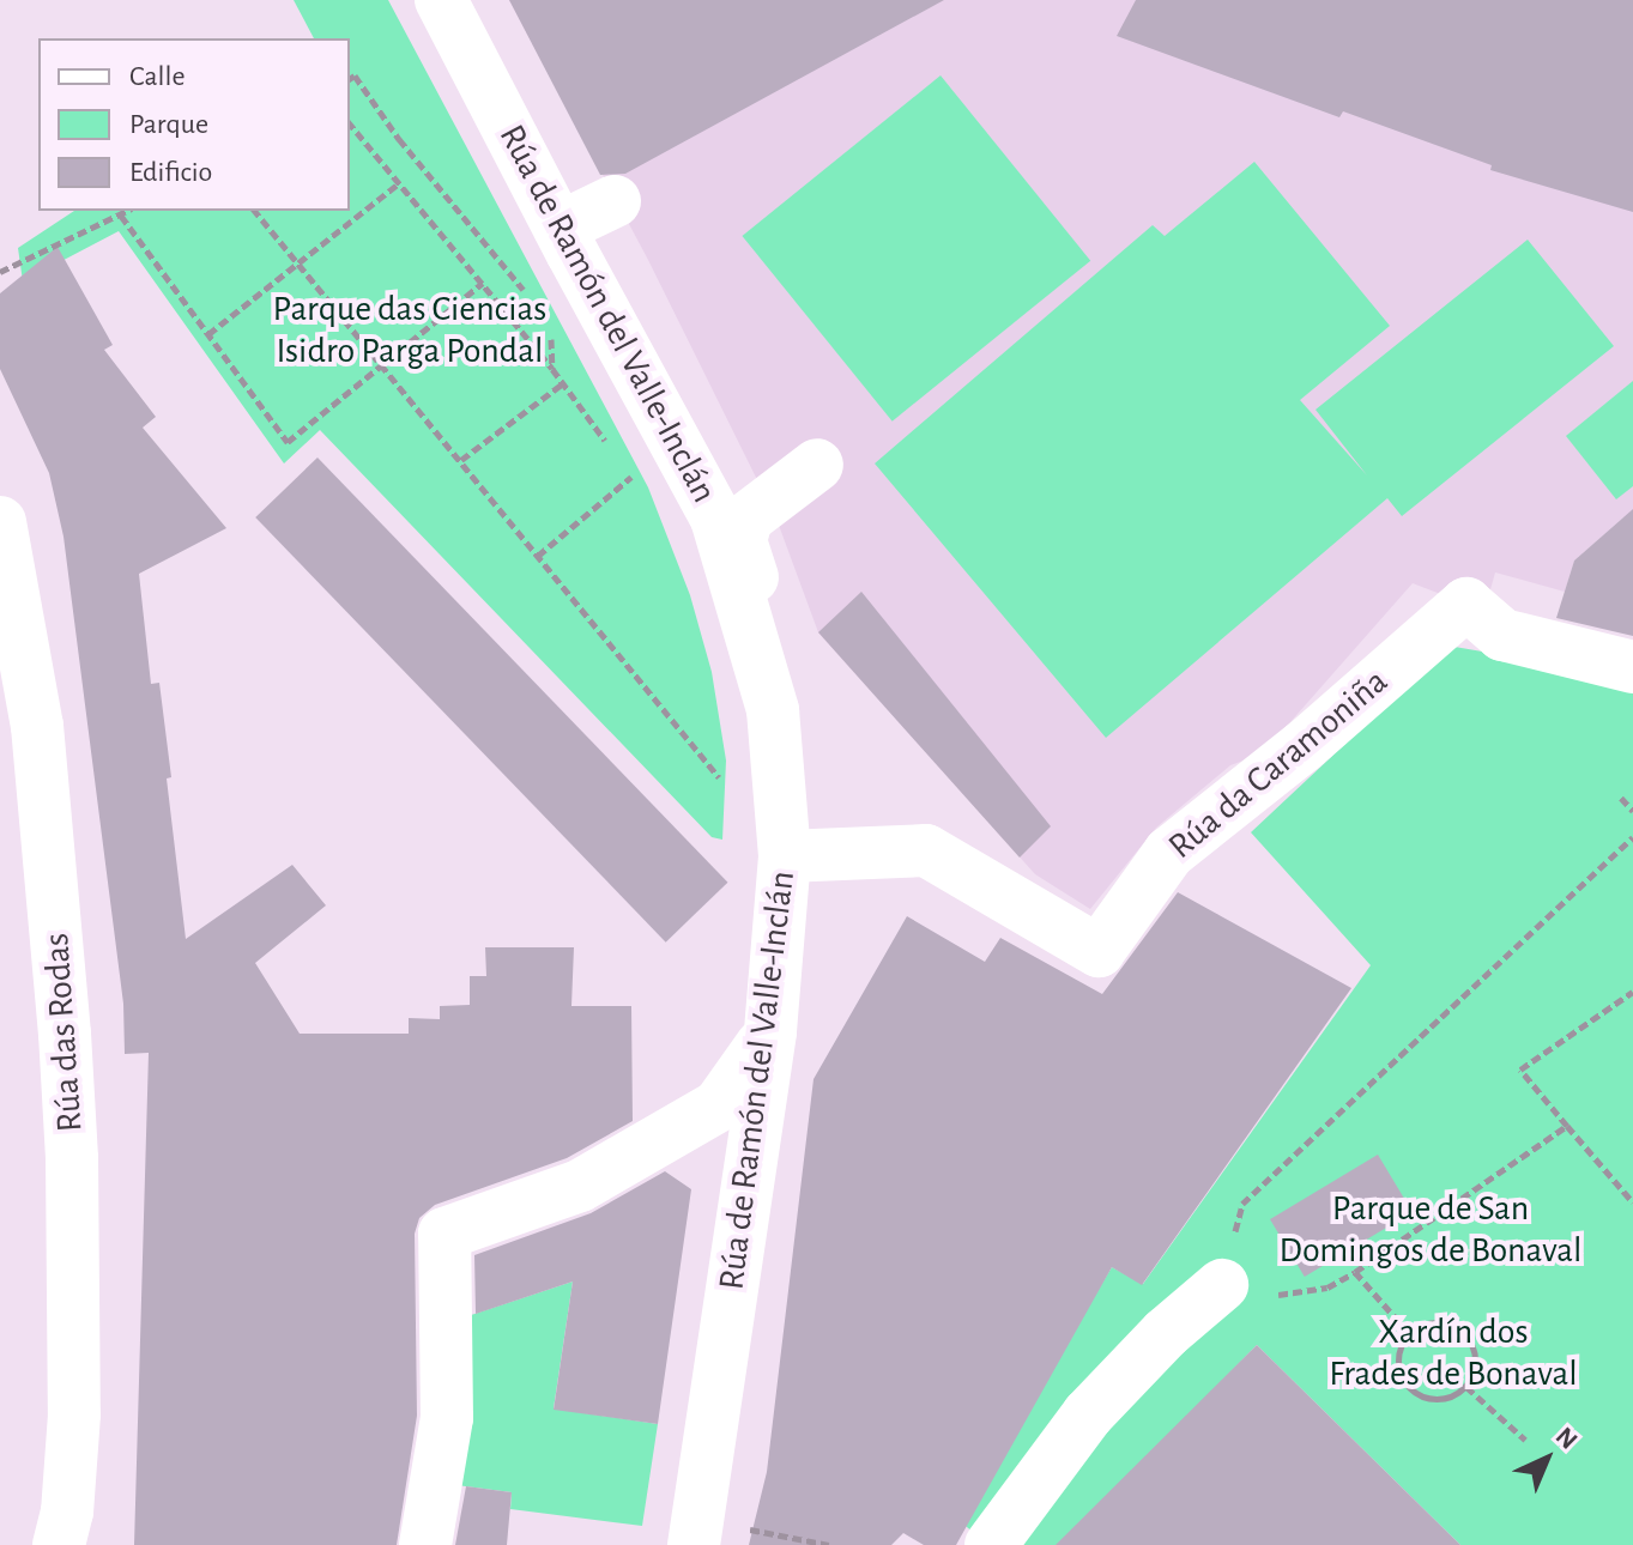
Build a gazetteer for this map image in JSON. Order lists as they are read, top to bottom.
{
  "streets": {
    "street": ["Rúa de Ramón del Valle-Inclán", "Rúa da Caramoniña", "Rúa das Rodas"]
  },
  "crossings": [
    ["Rúa de Ramón del Valle-Inclán", "Rúa da Caramoniña"]
  ],
  "parks": ["Parque das Ciencias Isidro Parga Pondal", "Parque de San Domingos de Bonaval", "Xardín dos Frades de Bonaval"],
  "legend": ["Calle", "Parque", "Edificio"],
  "north": "top right"
}
